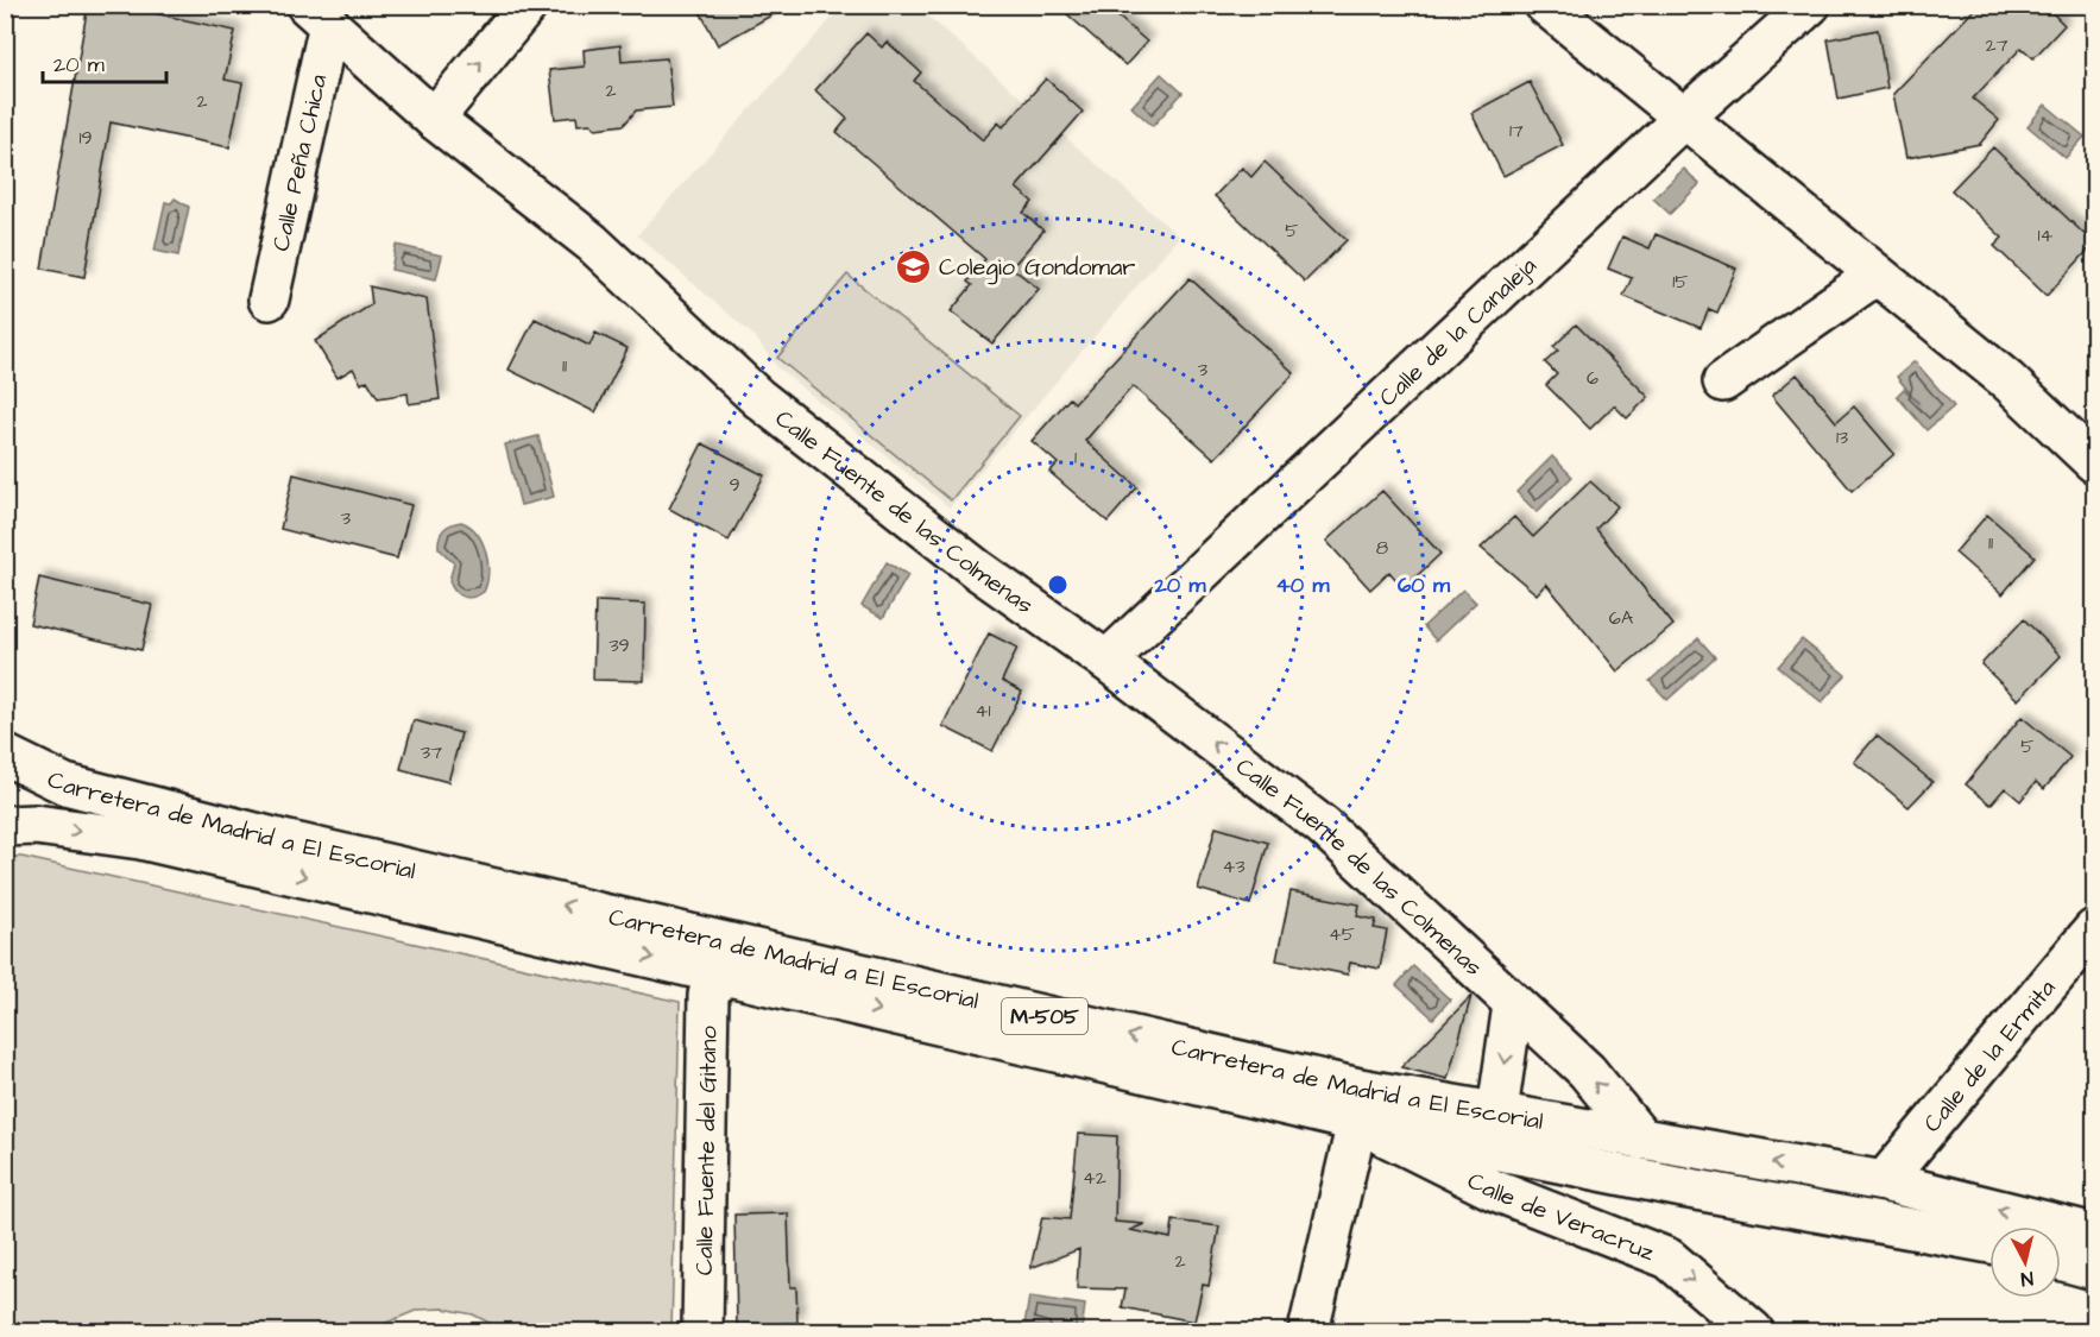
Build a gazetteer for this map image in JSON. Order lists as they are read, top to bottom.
{
  "streets": {
    "main road": [
      "Calle Peña Chica",
      "Calle de la Canaleja",
      "Calle Fuente de las Colmenas",
      "Carretera de Madrid a El Escorial",
      "M-505",
      "Calle de la Ermita",
      "Calle Fuente del Gitano",
      "Calle de Veracruz"
    ]
  },
  "crossings": [
    ["Calle Peña Chica", "Calle Fuente de las Colmenas"],
    ["Calle de la Canaleja", "Calle Fuente de las Colmenas"],
    ["Calle Fuente de las Colmenas", "Carretera de Madrid a El Escorial"],
    ["Carretera de Madrid a El Escorial", "Calle de la Ermita"],
    ["Carretera de Madrid a El Escorial", "Calle Fuente del Gitano"],
    ["Carretera de Madrid a El Escorial", "Calle de Veracruz"]
  ],
  "one_way": ["Calle Fuente de las Colmenas", "Calle de Veracruz"],
  "places": {
    "school or university": ["Colegio Gondomar"]
  },
  "house_numbers": [
    "27",
    "2",
    "2",
    "17",
    "19",
    "5",
    "14",
    "15",
    "11",
    "3",
    "6",
    "13",
    "1",
    "9",
    "3",
    "11",
    "8",
    "6A",
    "39",
    "41",
    "5",
    "37",
    "43",
    "45",
    "42",
    "2"
  ],
  "scale_bar": "20 m",
  "north": "bottom",
  "rings": ["20 m", "40 m", "60 m"]
}
